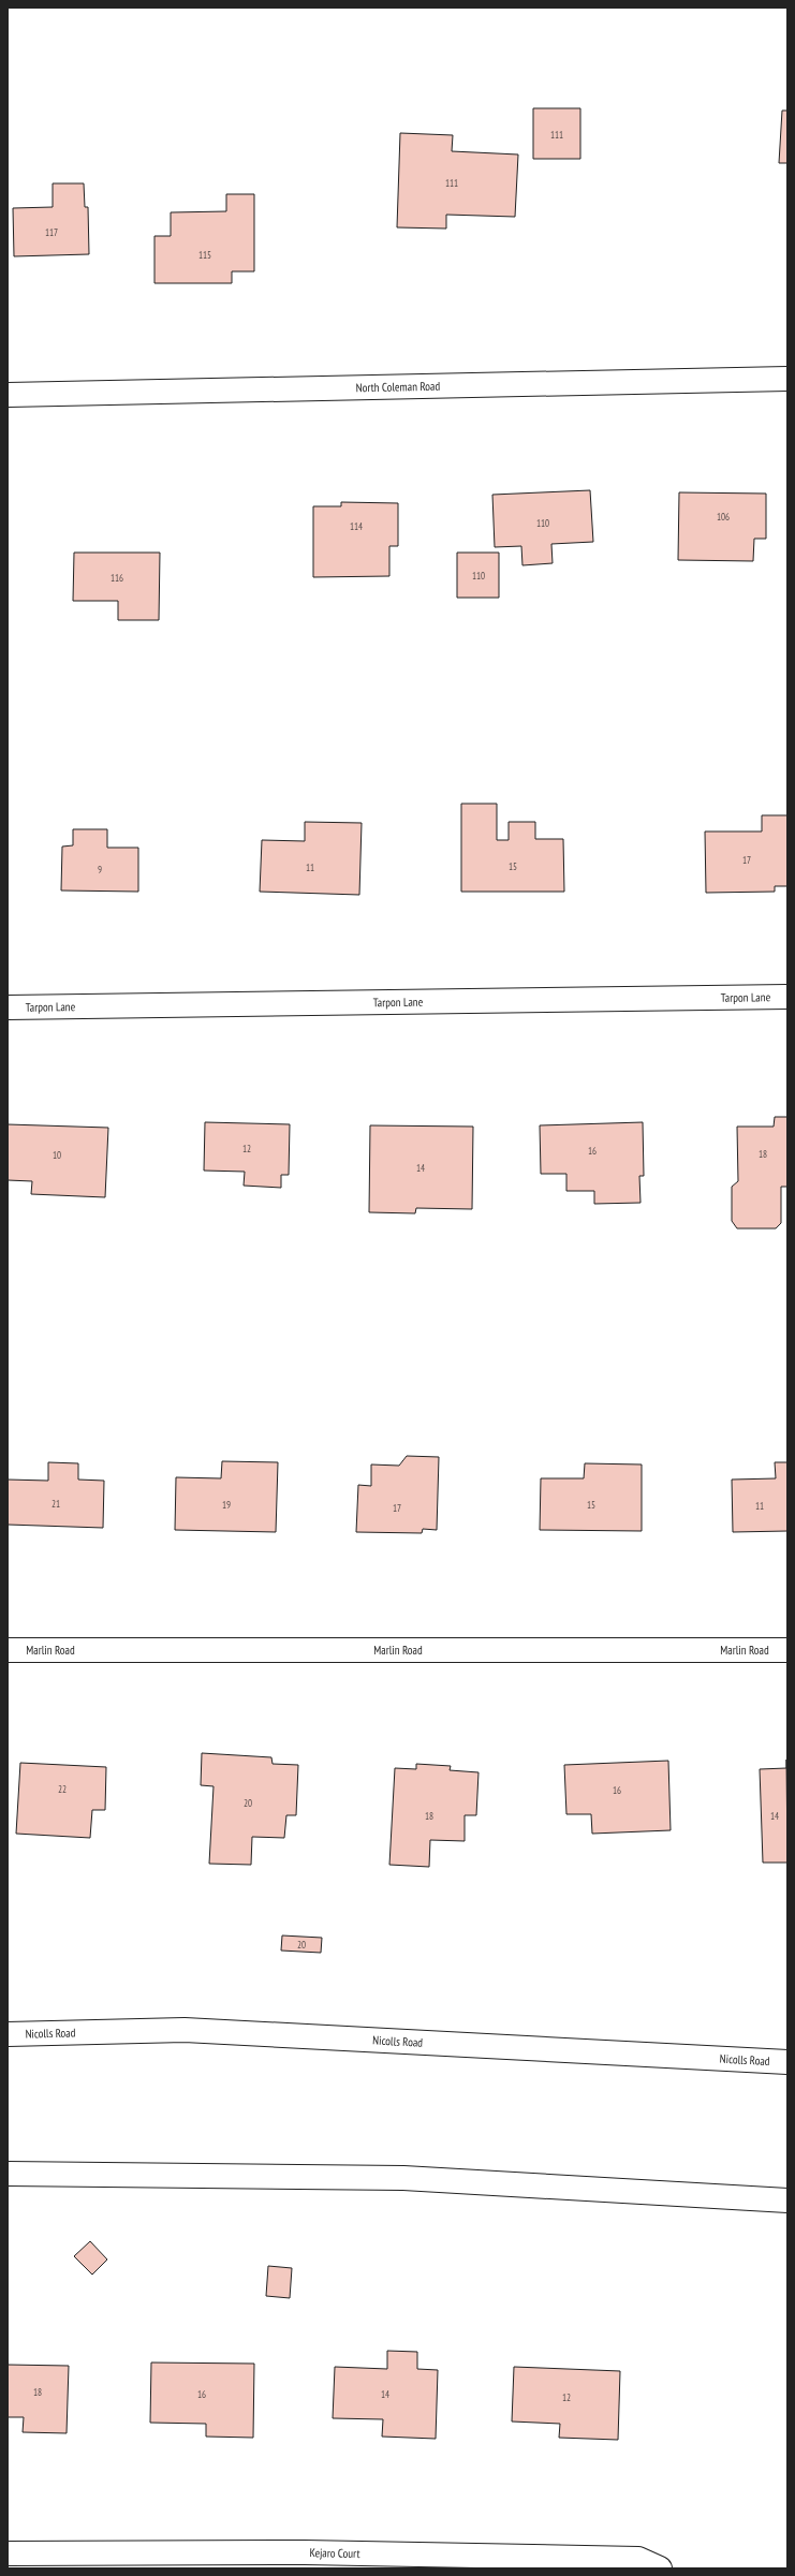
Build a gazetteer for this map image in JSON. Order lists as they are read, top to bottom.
{
  "streets": {
    "main road": [
      "North Coleman Road",
      "Tarpon Lane",
      "Marlin Road",
      "Nicolls Road",
      "Kejaro Court"
    ]
  },
  "house_numbers": [
    "111",
    "111",
    "117",
    "115",
    "106",
    "110",
    "114",
    "110",
    "116",
    "17",
    "15",
    "11",
    "9",
    "12",
    "16",
    "18",
    "10",
    "14",
    "21",
    "19",
    "15",
    "11",
    "17",
    "22",
    "16",
    "20",
    "18",
    "14",
    "20",
    "18",
    "16",
    "14",
    "12"
  ]
}
